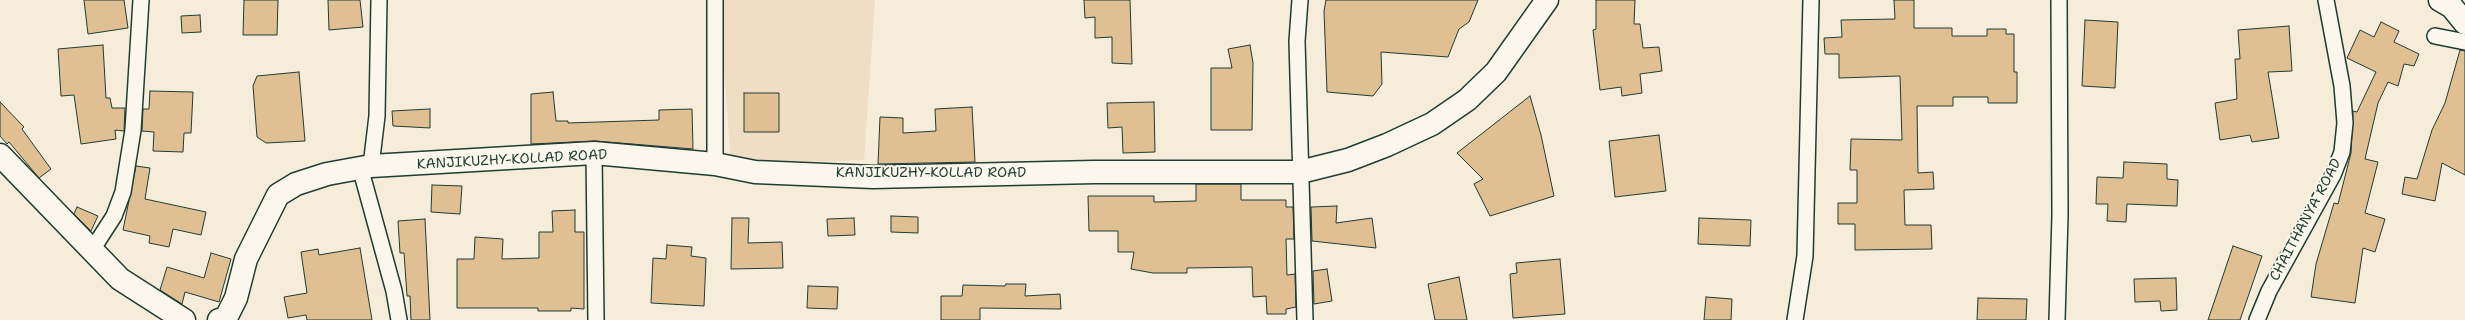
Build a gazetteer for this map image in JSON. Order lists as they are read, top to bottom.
{
  "streets": {
    "main road": ["KANJIKUZHY-KOLLAD ROAD"],
    "street": ["CHAITHANYA ROAD"]
  }
}
